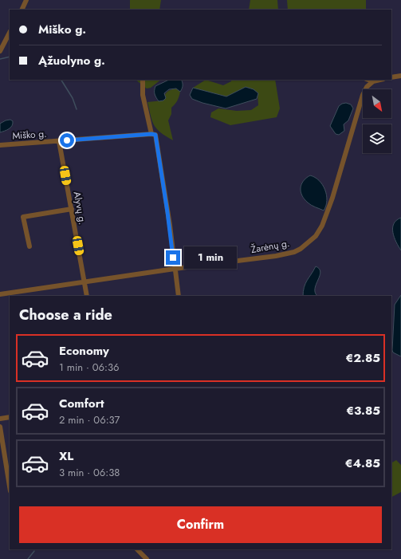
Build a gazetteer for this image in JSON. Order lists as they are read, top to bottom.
{
  "streets": {
    "street": ["Miško g.", "Alyvų g.", "Žarėnų g."]
  },
  "crossings": [
    ["Miško g.", "Alyvų g."],
    ["Alyvų g.", "Žarėnų g."]
  ],
  "north": "bottom right",
  "page": {
    "banner": ["Miško g.", "Ąžuolyno g."],
    "bubble": "1 min",
    "heading": "Choose a ride",
    "list": [
      {
        "name": "Economy",
        "note": "1 min · 06:36",
        "value": "€2.85"
      },
      {
        "name": "Comfort",
        "note": "2 min · 06:37",
        "value": "€3.85"
      },
      {
        "name": "XL",
        "note": "3 min · 06:38",
        "value": "€4.85"
      }
    ],
    "buttons": "Confirm"
  }
}
